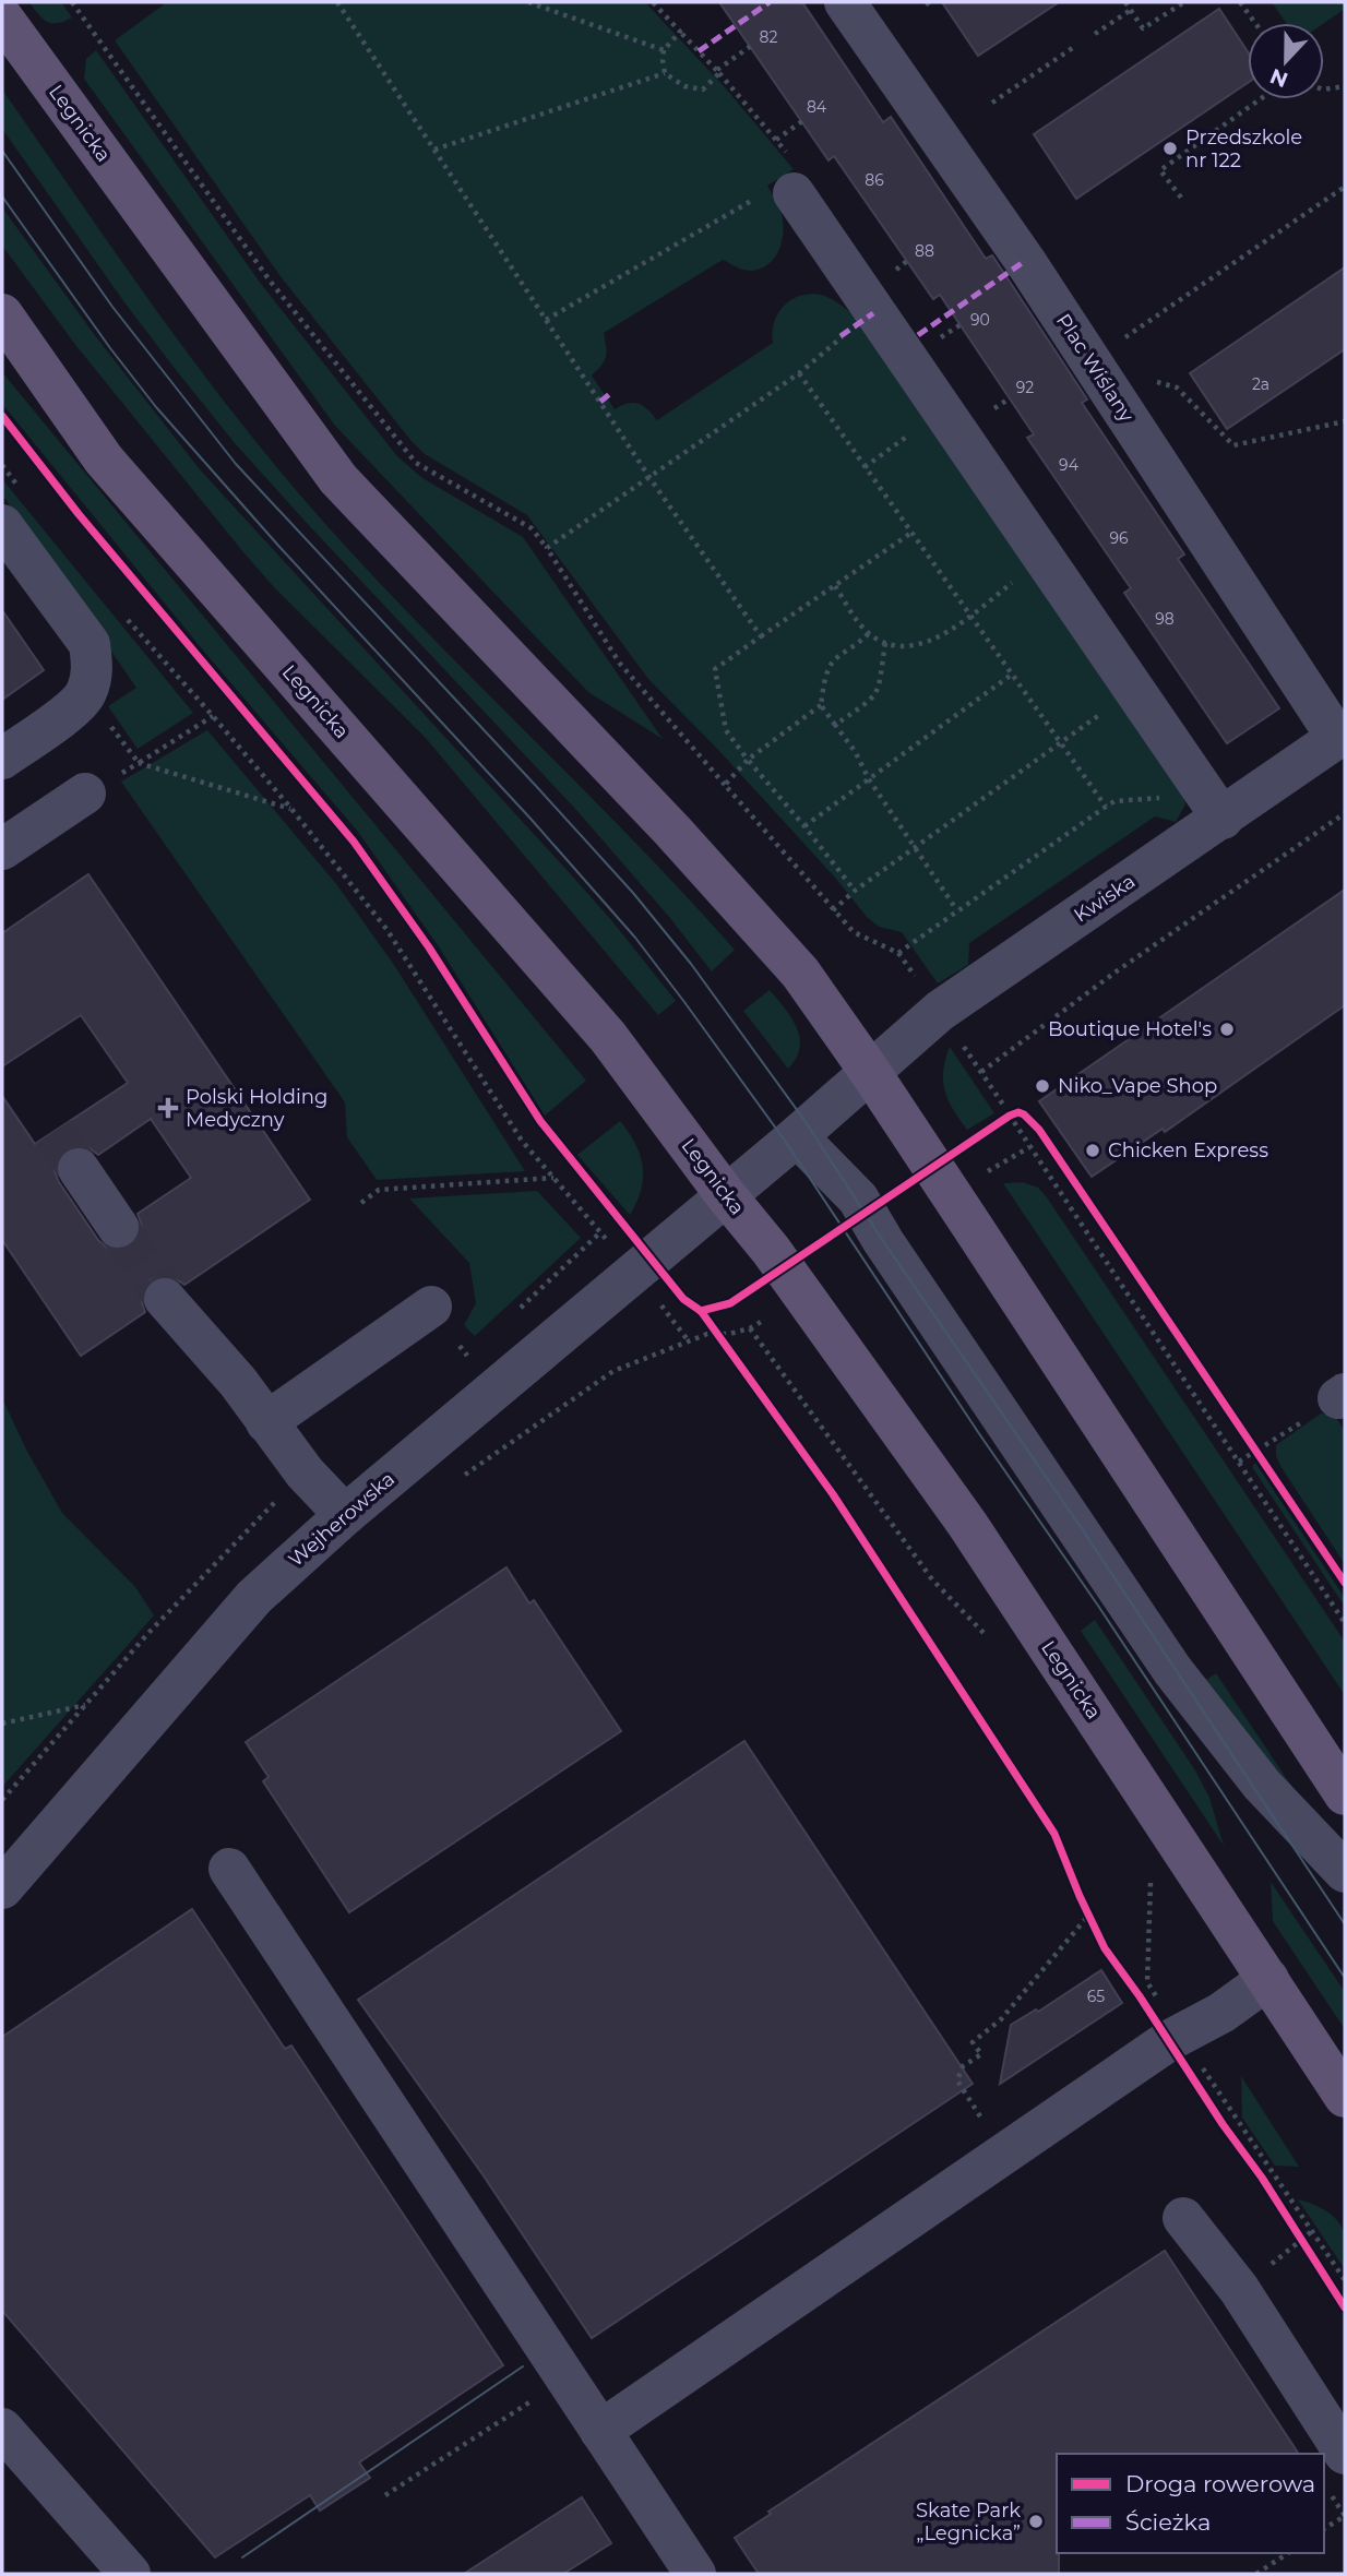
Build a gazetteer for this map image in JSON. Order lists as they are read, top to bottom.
{
  "streets": {
    "main road": ["Legnicka"],
    "street": ["Plac Wiślany", "Kwiska", "Wejherowska"]
  },
  "crossings": [
    ["Legnicka", "Kwiska"],
    ["Legnicka", "Wejherowska"],
    ["Plac Wiślany", "Kwiska"],
    ["Kwiska", "Wejherowska"]
  ],
  "places": {
    "other": [
      "Przedszkole nr 122",
      "Boutique Hotel's",
      "Niko_Vape Shop",
      "Chicken Express",
      "Skate Park „Legnicka”"
    ],
    "health": ["Polski Holding Medyczny"]
  },
  "house_numbers": [
    "82",
    "84",
    "86",
    "88",
    "90",
    "2a",
    "92",
    "94",
    "96",
    "98",
    "65"
  ],
  "legend": ["Droga rowerowa", "Ścieżka"],
  "north": "bottom"
}
